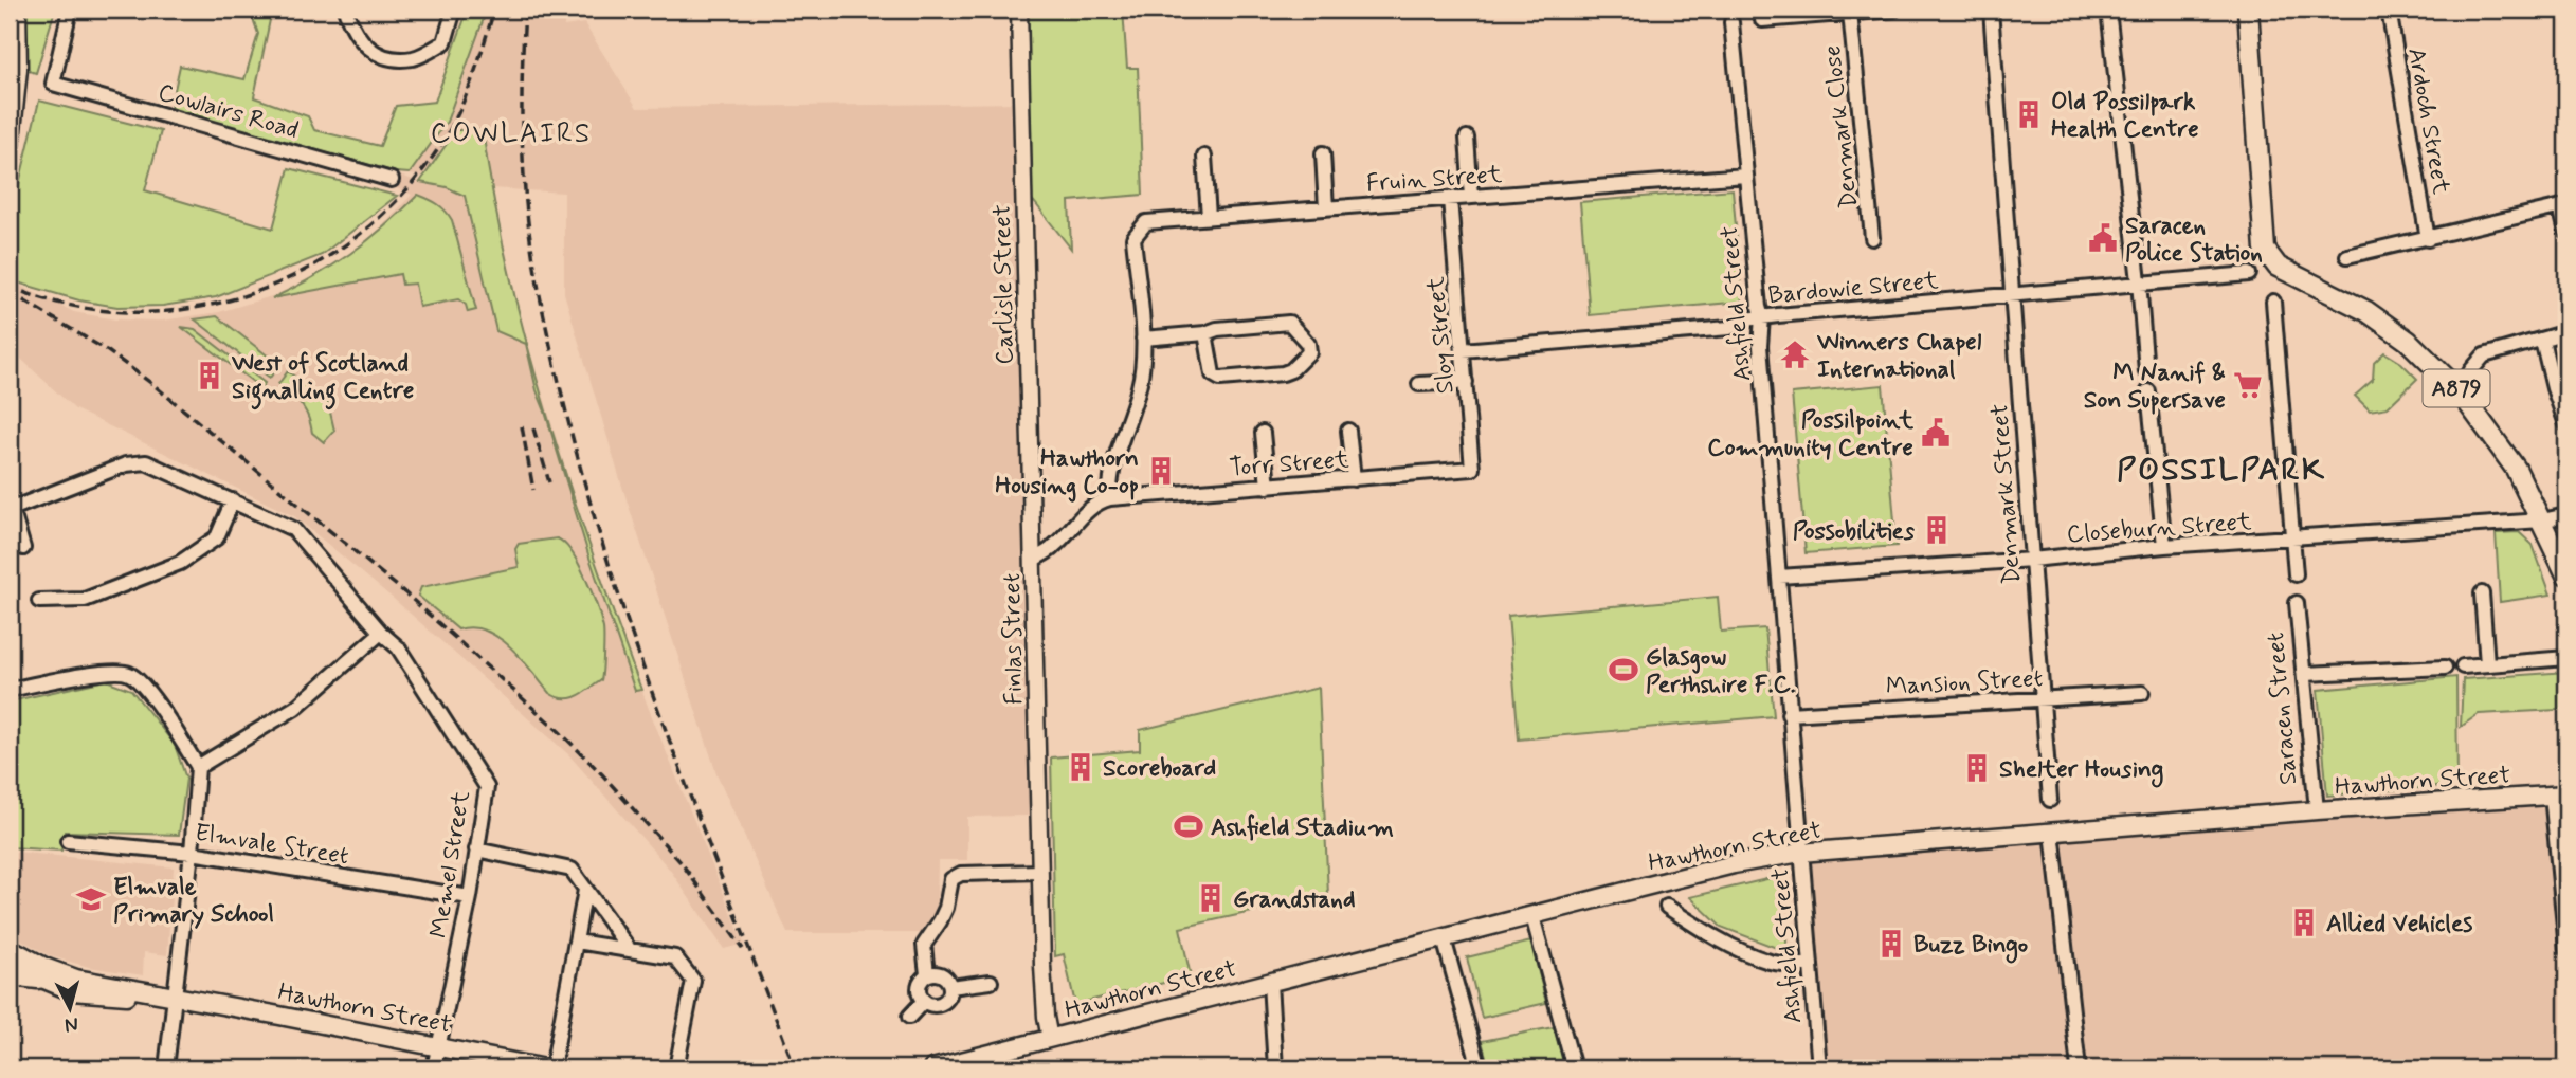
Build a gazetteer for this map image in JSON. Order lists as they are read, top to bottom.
{
  "streets": {
    "main road": ["A879", "Hawthorn Street"],
    "street": [
      "Cowlairs Road",
      "Ardoch Street",
      "Denmark Close",
      "Fruin Street",
      "Carlisle Street",
      "Bardowie Street",
      "Ashfield Street",
      "Sloy Street",
      "Torr Street",
      "Denmark Street",
      "Closeburn Street",
      "Finlas Street",
      "Mansion Street",
      "Saracen Street",
      "Elmvale Street",
      "Memel Street"
    ]
  },
  "crossings": [
    ["Fruin Street", "Ashfield Street"],
    ["Fruin Street", "Sloy Street"],
    ["Carlisle Street", "Finlas Street"],
    ["Bardowie Street", "Ashfield Street"],
    ["Bardowie Street", "Sloy Street"],
    ["Bardowie Street", "Denmark Street"],
    ["Ashfield Street", "Closeburn Street"],
    ["Ashfield Street", "Mansion Street"],
    ["Ashfield Street", "Hawthorn Street"],
    ["Sloy Street", "Torr Street"],
    ["A879", "Closeburn Street"],
    ["Torr Street", "Finlas Street"],
    ["Denmark Street", "Closeburn Street"],
    ["Denmark Street", "Mansion Street"],
    ["Finlas Street", "Hawthorn Street"],
    ["Saracen Street", "Hawthorn Street"],
    ["Hawthorn Street", "Memel Street"],
    ["Elmvale Street", "Memel Street"]
  ],
  "districts": ["COWLAIRS", "POSSILPARK"],
  "places": {
    "building": [
      "Old Possilpark Health Centre",
      "West of Scotland Signalling Centre",
      "Hawthorn Housing Co-op",
      "Possobilities",
      "Scoreboard",
      "Shelter Housing",
      "Grandstand",
      "Allied Vehicles",
      "Buzz Bingo"
    ],
    "public building": ["Saracen Police Station", "Possilpoint Community Centre"],
    "temple": ["Winners Chapel International"],
    "supermarket": ["M Nanif & Son Supersave"],
    "sports": ["Glasgow Perthshire F.C.", "Ashfield Stadium"],
    "school or university": ["Elmvale Primary School"]
  },
  "north": "bottom"
}
